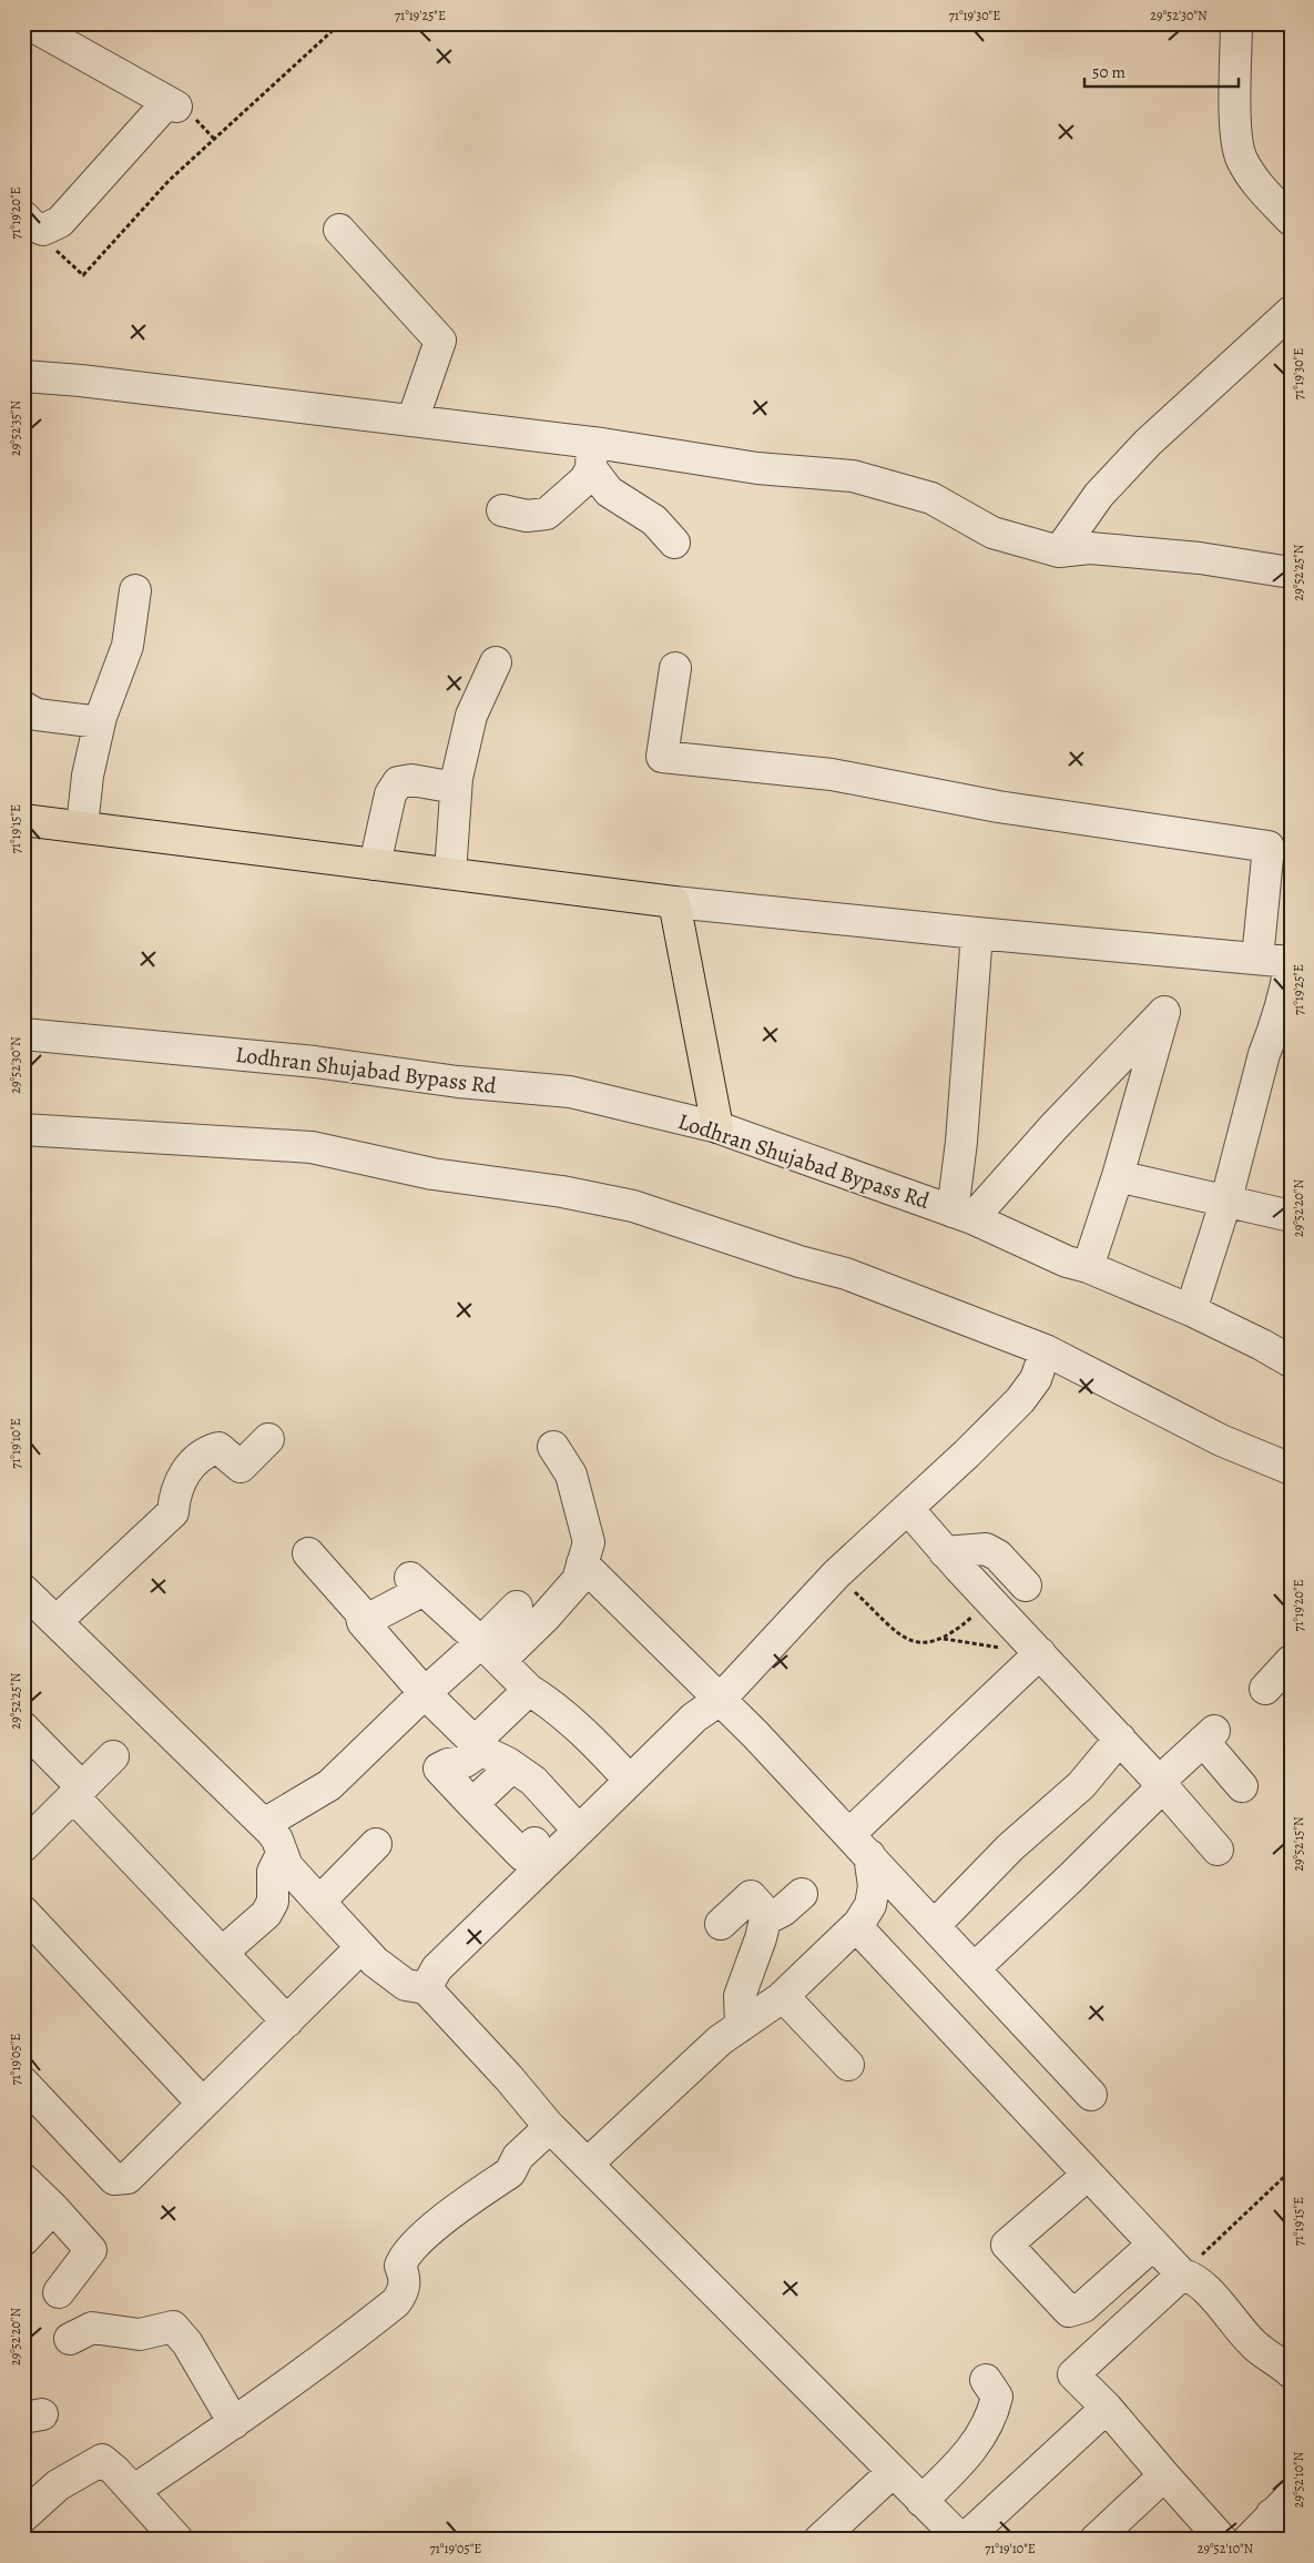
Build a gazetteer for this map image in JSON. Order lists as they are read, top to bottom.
{
  "streets": {
    "street": ["Lodhran Shujabad Bypass Rd"]
  },
  "scale_bar": "50 m",
  "coordinates": [
    "71°19'25\"E",
    "71°19'30\"E",
    "29°52'30\"N",
    "71°19'20\"E",
    "29°52'35\"N",
    "29°52'25\"N",
    "71°19'15\"E",
    "29°52'20\"N",
    "71°19'10\"E",
    "29°52'15\"N",
    "71°19'05\"E",
    "29°52'10\"N"
  ]
}
